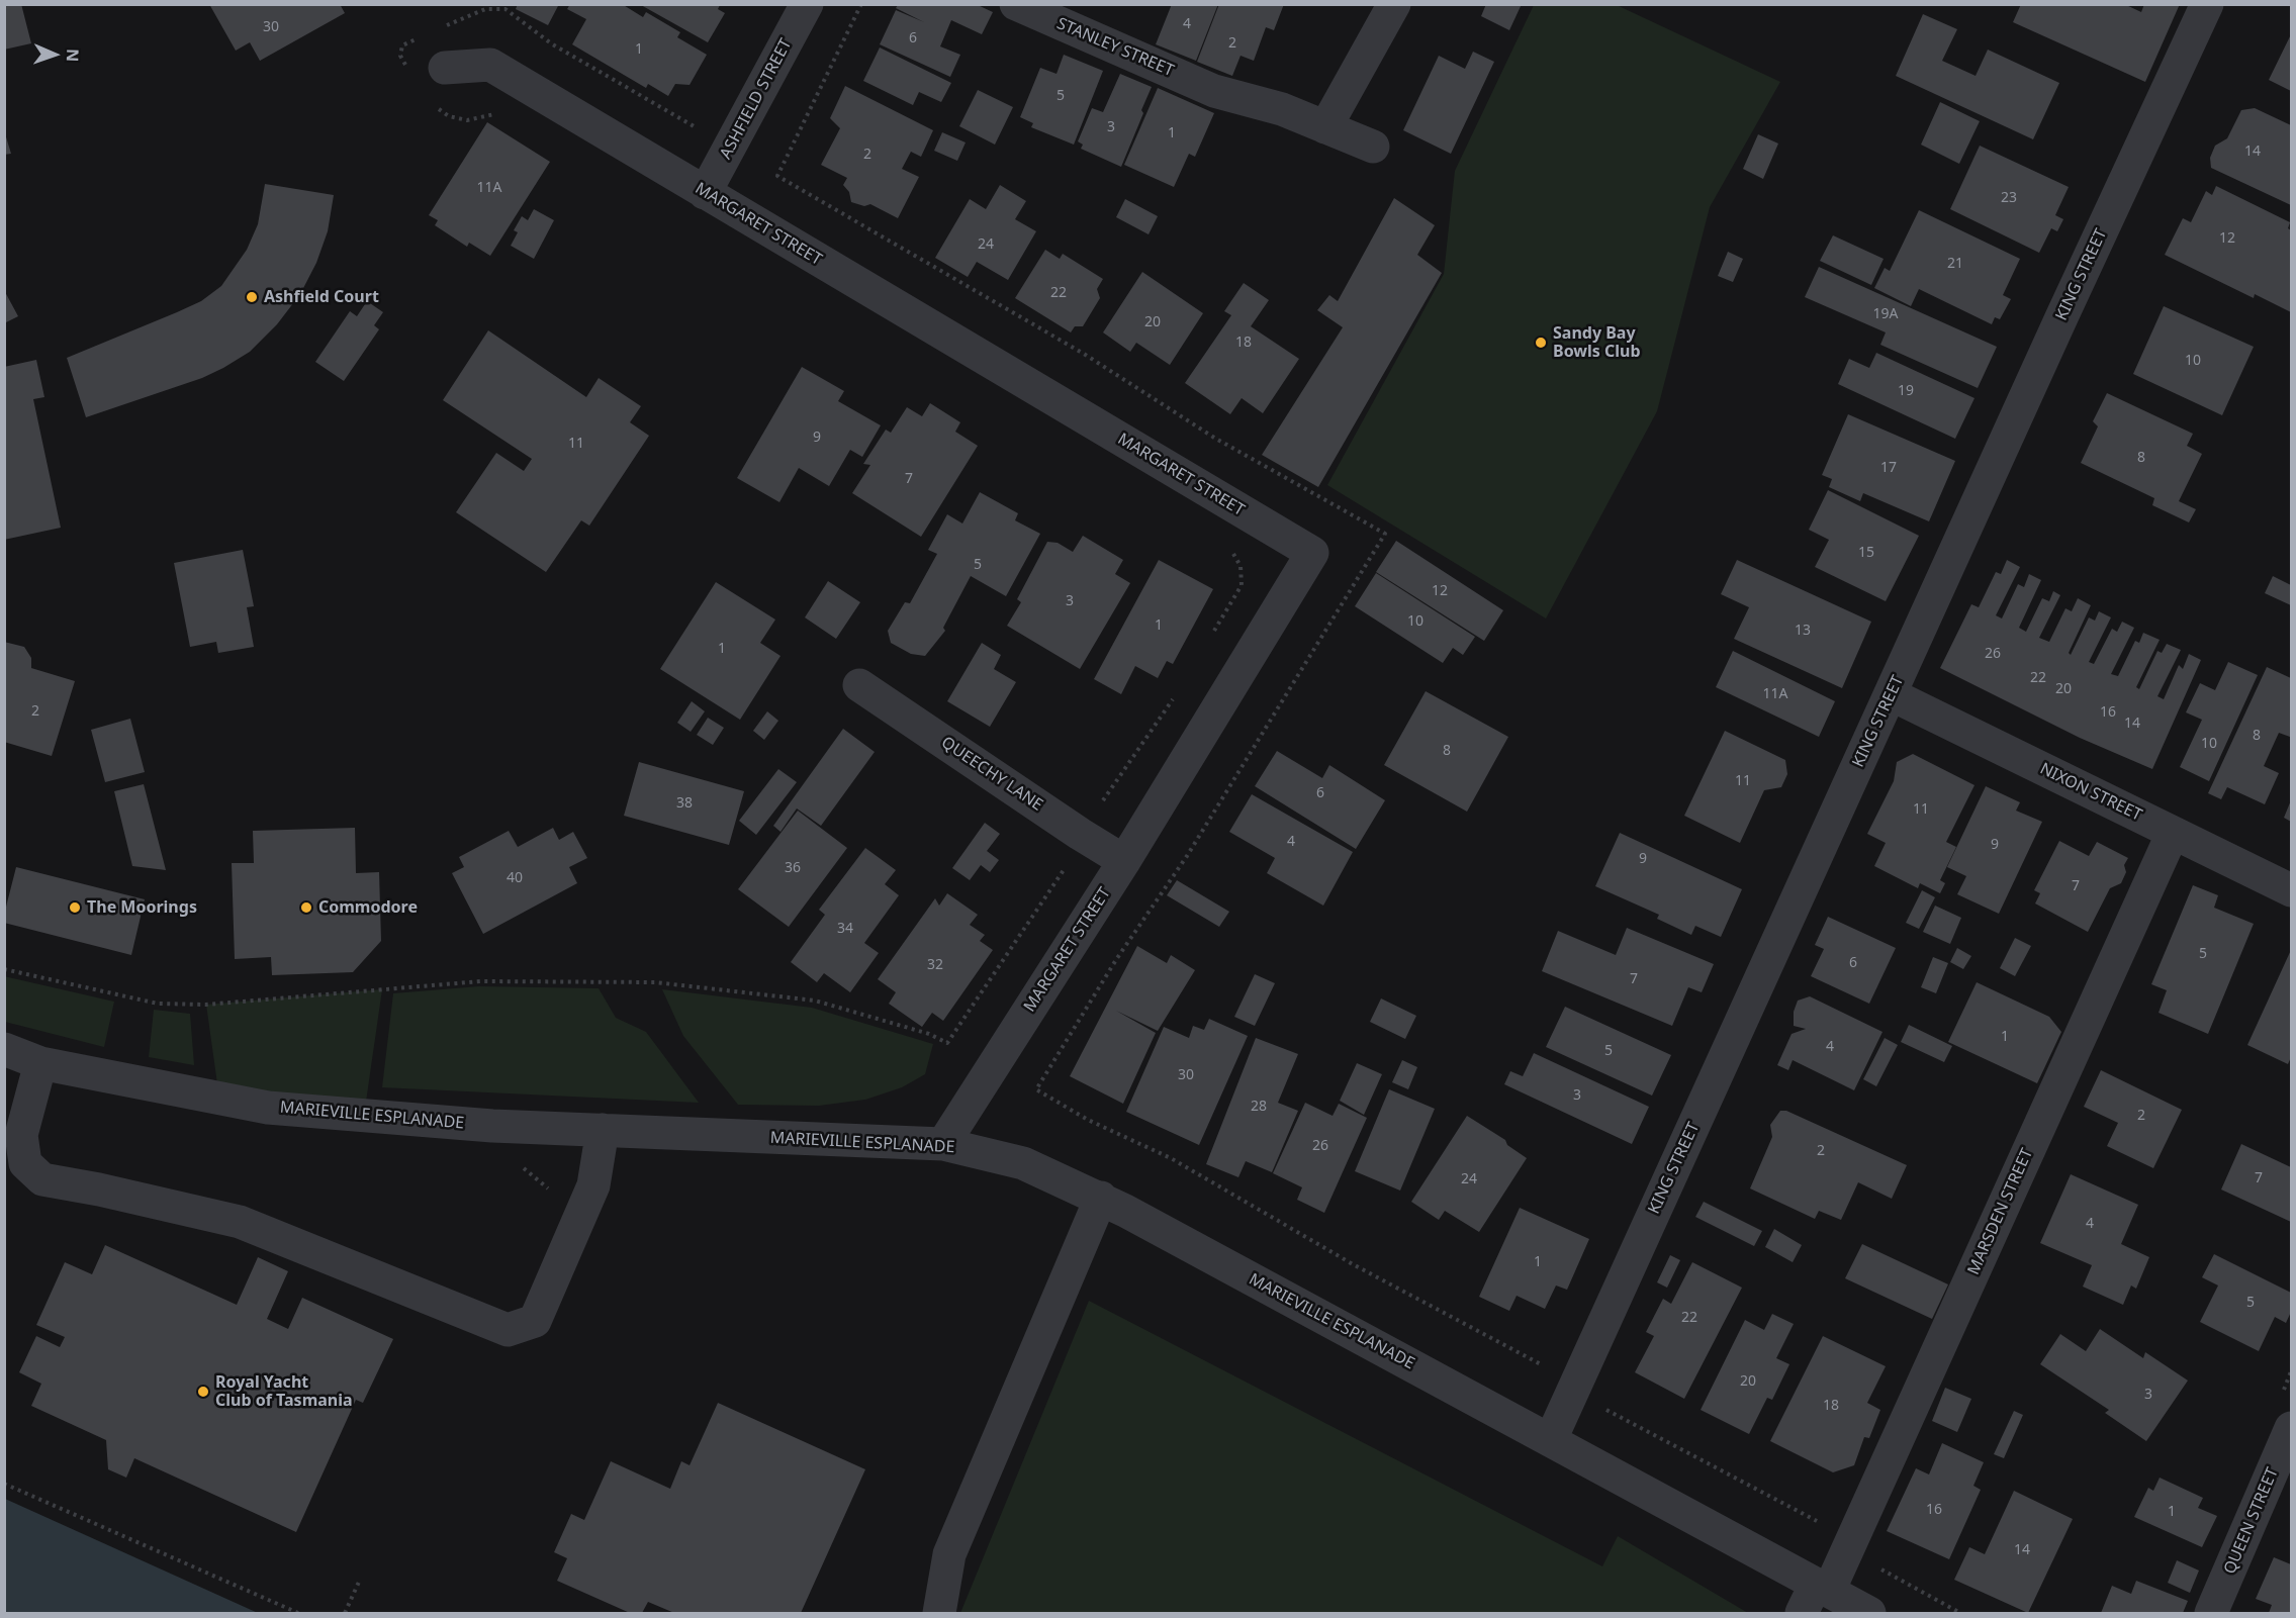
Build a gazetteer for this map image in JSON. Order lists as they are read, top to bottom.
{
  "streets": {
    "street": [
      "STANLEY STREET",
      "ASHFIELD STREET",
      "MARGARET STREET",
      "KING STREET",
      "QUEECHY LANE",
      "NIXON STREET",
      "MARIEVILLE ESPLANADE",
      "MARSDEN STREET",
      "QUEEN STREET"
    ]
  },
  "crossings": [
    ["ASHFIELD STREET", "MARGARET STREET"],
    ["MARGARET STREET", "QUEECHY LANE"],
    ["MARGARET STREET", "MARIEVILLE ESPLANADE"],
    ["KING STREET", "NIXON STREET"],
    ["KING STREET", "MARIEVILLE ESPLANADE"],
    ["NIXON STREET", "MARSDEN STREET"],
    ["MARIEVILLE ESPLANADE", "MARSDEN STREET"]
  ],
  "places": [
    "Ashfield Court",
    "Sandy Bay Bowls Club",
    "The Moorings",
    "Commodore",
    "Royal Yacht Club of Tasmania"
  ],
  "house_numbers": [
    "4",
    "30",
    "6",
    "2",
    "1",
    "5",
    "3",
    "1",
    "14",
    "2",
    "11A",
    "23",
    "12",
    "24",
    "21",
    "22",
    "19A",
    "20",
    "18",
    "10",
    "19",
    "9",
    "11",
    "8",
    "17",
    "7",
    "15",
    "5",
    "12",
    "3",
    "10",
    "1",
    "13",
    "1",
    "26",
    "22",
    "20",
    "11A",
    "2",
    "16",
    "14",
    "8",
    "10",
    "8",
    "11",
    "6",
    "38",
    "11",
    "4",
    "9",
    "9",
    "36",
    "40",
    "7",
    "34",
    "5",
    "6",
    "32",
    "7",
    "1",
    "4",
    "5",
    "30",
    "3",
    "28",
    "2",
    "26",
    "2",
    "7",
    "24",
    "4",
    "1",
    "5",
    "22",
    "20",
    "3",
    "18",
    "16",
    "1",
    "14"
  ],
  "north": "right"
}
